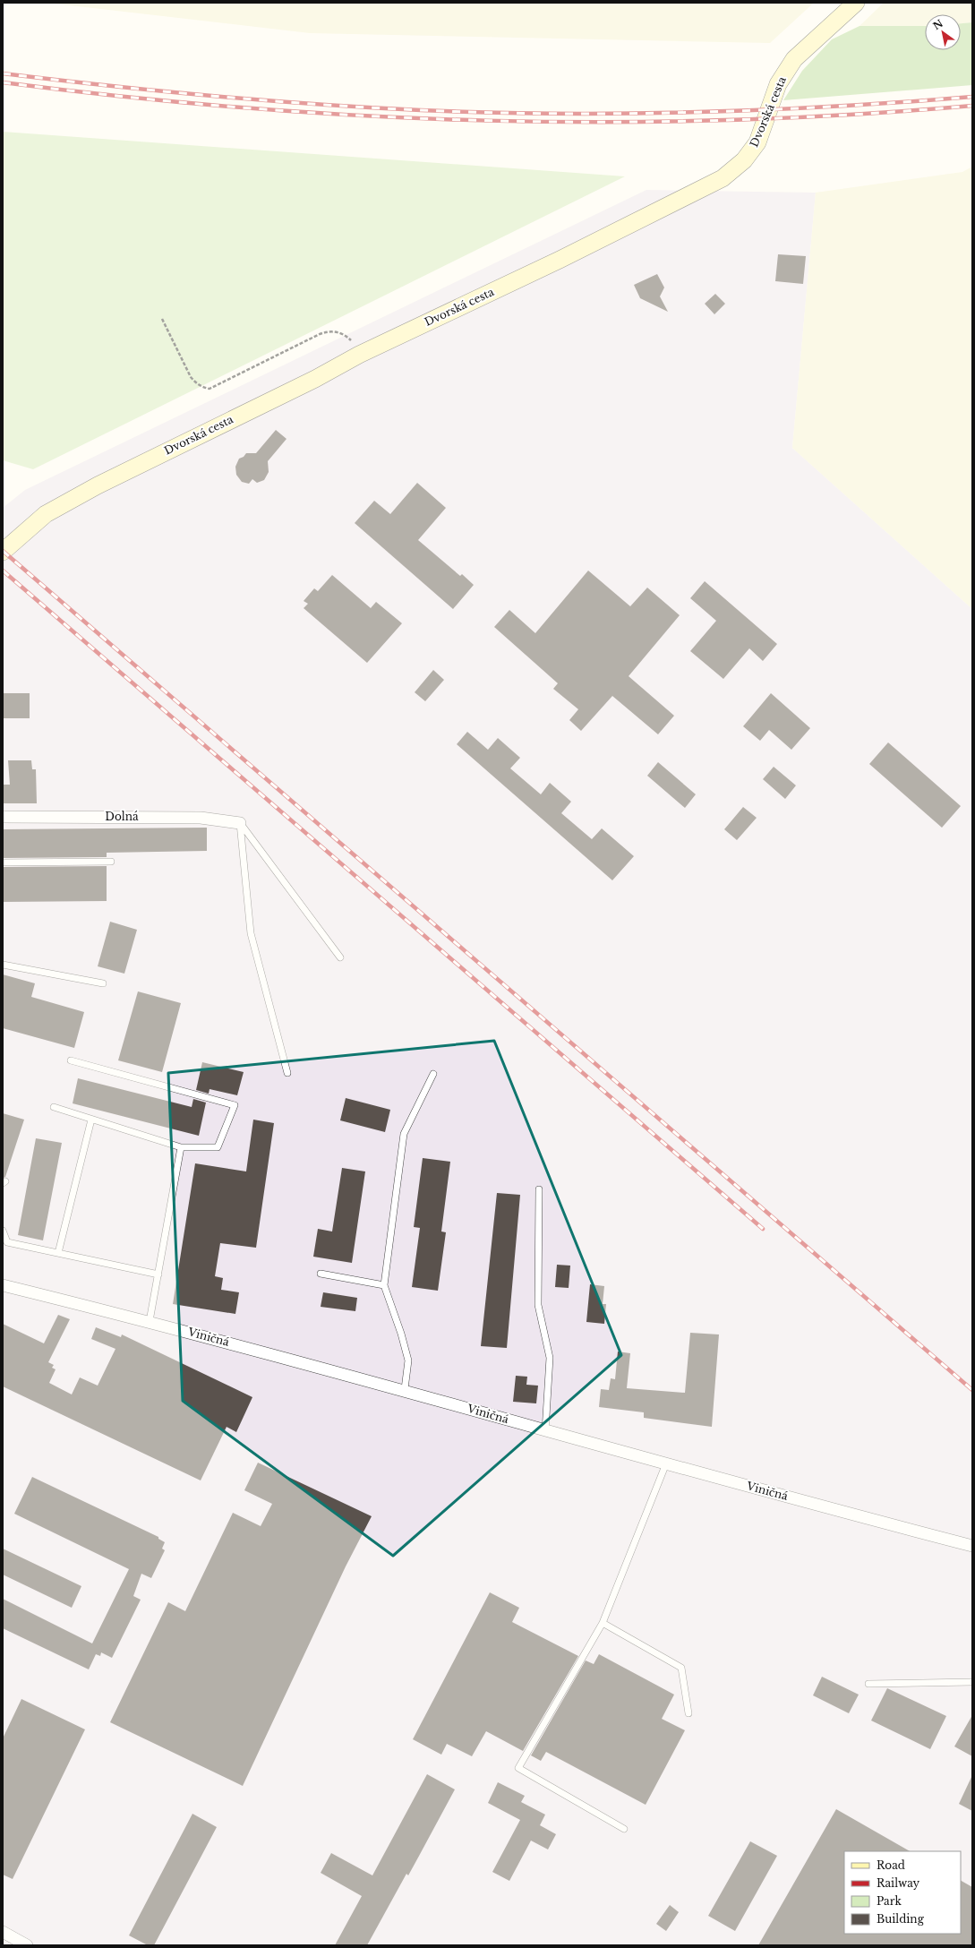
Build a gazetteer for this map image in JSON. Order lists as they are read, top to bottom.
{
  "streets": {
    "street": ["Dvorská cesta", "Dolná", "Viničná"]
  },
  "legend": [
    "Road",
    "Railway",
    "Park",
    "Building"
  ],
  "north": "top left"
}
